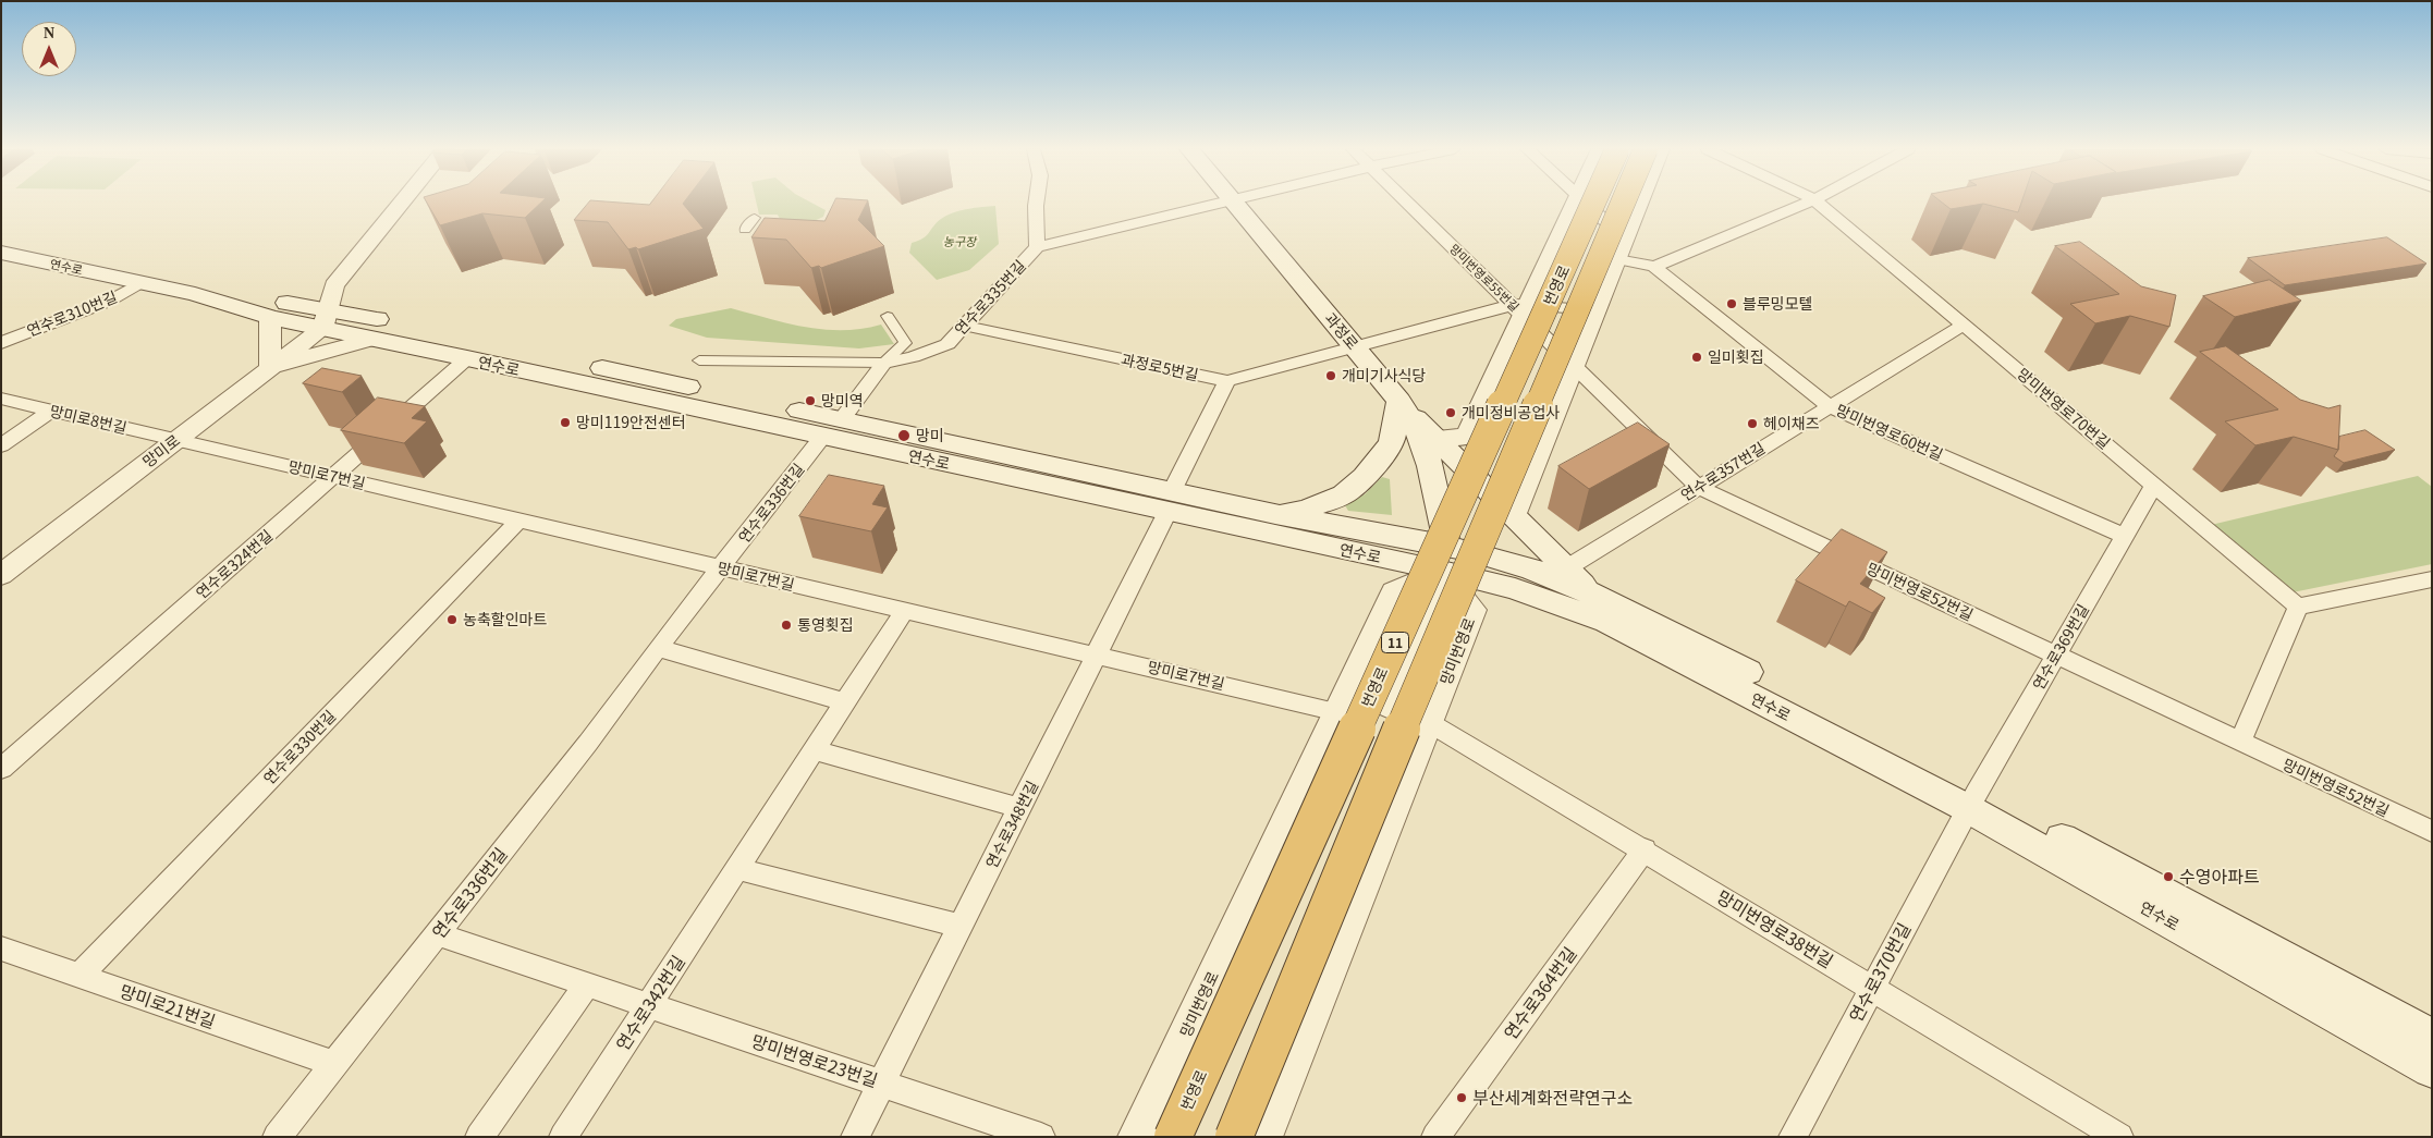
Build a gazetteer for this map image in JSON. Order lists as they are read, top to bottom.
{
  "streets": {
    "highway": ["번영로", "11"],
    "main road": ["연수로", "과정로"],
    "street": [
      "망미번영로55번길",
      "연수로335번길",
      "연수로310번길",
      "과정로5번길",
      "망미번영로70번길",
      "망미로8번길",
      "망미번영로60번길",
      "망미로",
      "연수로357번길",
      "망미로7번길",
      "연수로336번길",
      "연수로324번길",
      "망미번영로52번길",
      "연수로369번길",
      "망미번영로",
      "연수로330번길",
      "연수로348번길",
      "망미번영로38번길",
      "연수로370번길",
      "연수로364번길",
      "연수로342번길",
      "망미로21번길",
      "망미번영로23번길"
    ]
  },
  "crossings": [
    ["연수로", "연수로310번길"],
    ["연수로", "과정로"],
    ["연수로", "망미로"],
    ["연수로", "연수로336번길"],
    ["연수로", "연수로324번길"],
    ["연수로", "연수로369번길"],
    ["연수로", "망미번영로"],
    ["연수로", "연수로348번길"],
    ["연수로", "연수로370번길"],
    ["망미번영로55번길", "과정로5번길"],
    ["망미번영로55번길", "망미번영로52번길"],
    ["연수로335번길", "과정로5번길"],
    ["과정로", "과정로5번길"],
    ["과정로", "망미번영로"],
    ["망미번영로70번길", "연수로357번길"],
    ["망미번영로70번길", "연수로369번길"],
    ["망미로8번길", "망미로"],
    ["망미로8번길", "망미로7번길"],
    ["망미번영로60번길", "연수로357번길"],
    ["망미번영로60번길", "연수로369번길"],
    ["망미로", "망미로7번길"],
    ["연수로357번길", "망미번영로52번길"],
    ["망미로7번길", "연수로336번길"],
    ["망미로7번길", "연수로324번길"],
    ["망미로7번길", "망미번영로"],
    ["망미로7번길", "연수로330번길"],
    ["망미로7번길", "연수로348번길"],
    ["망미로7번길", "연수로342번길"],
    ["연수로336번길", "망미로21번길"],
    ["연수로336번길", "망미번영로23번길"],
    ["망미번영로52번길", "연수로369번길"],
    ["연수로369번길", "연수로370번길"],
    ["망미번영로", "망미번영로38번길"],
    ["연수로330번길", "망미로21번길"],
    ["연수로348번길", "망미번영로23번길"],
    ["망미번영로38번길", "연수로370번길"],
    ["망미번영로38번길", "연수로364번길"],
    ["연수로342번길", "망미번영로23번길"]
  ],
  "parks": ["농구장"],
  "places": [
    "블루밍모텔",
    "일미횟집",
    "개미기사식당",
    "망미역",
    "개미정비공업사",
    "망미119안전센터",
    "헤이채즈",
    "망미",
    "농축할인마트",
    "통영횟집",
    "수영아파트",
    "부산세계화전략연구소"
  ],
  "north": "top"
}
